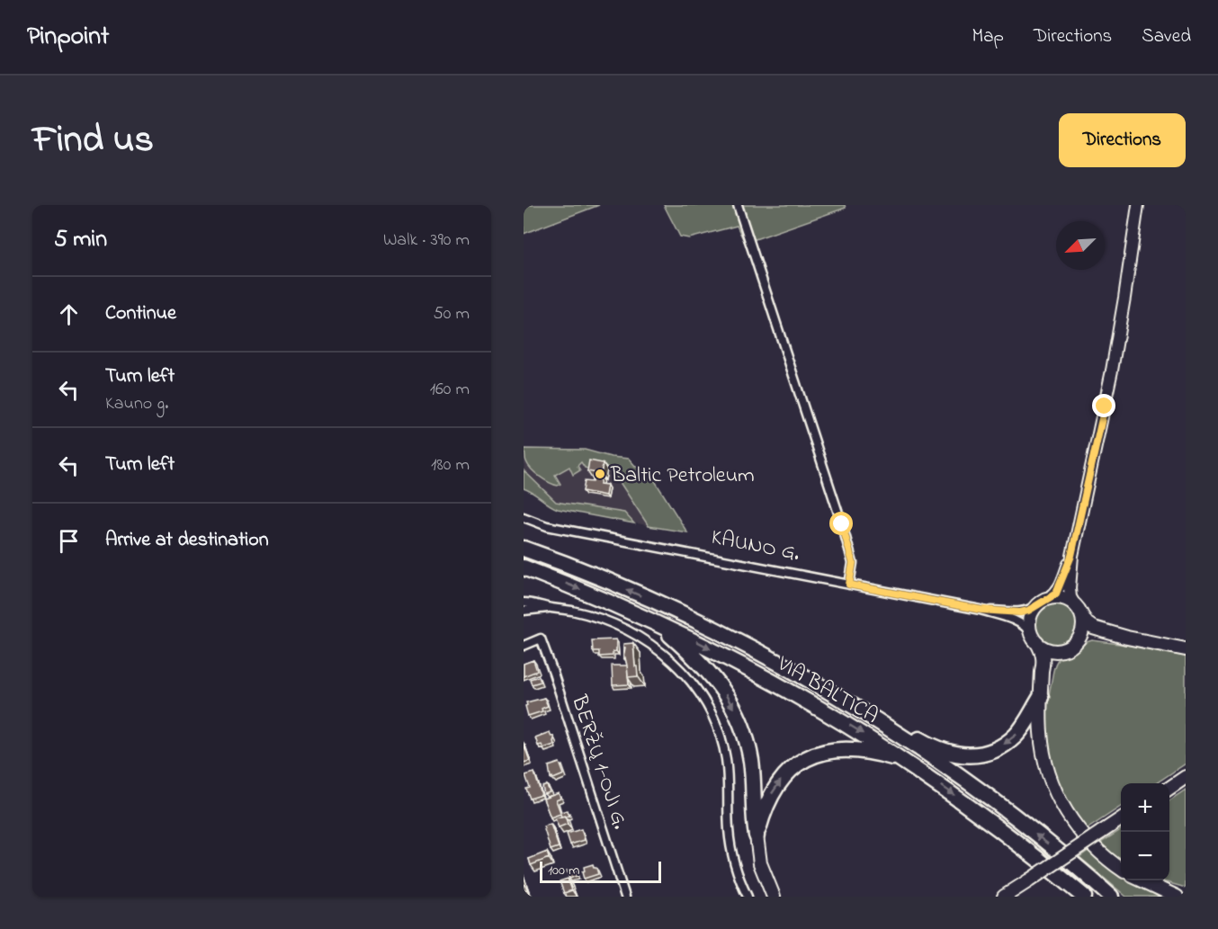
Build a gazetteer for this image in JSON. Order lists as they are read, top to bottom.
{
  "streets": {
    "highway": ["VIA BALTICA"],
    "street": ["KAUNO G.", "BERŽŲ 1-OJI G."]
  },
  "places": ["Baltic Petroleum"],
  "scale_bar": "100 m",
  "north": "bottom left",
  "page": {
    "header": "Pinpoint",
    "nav": ["Map", "Directions", "Saved"],
    "title": "Find us",
    "buttons": "Directions",
    "heading": ["5 min", "Walk · 390 m"],
    "list": [
      ["Continue", "50 m"],
      ["Turn left", "Kauno g.", "160 m"],
      ["Turn left", "180 m"],
      "Arrive at destination"
    ],
    "map_buttons": ["+", "−"],
    "scale": "100 m"
  }
}
